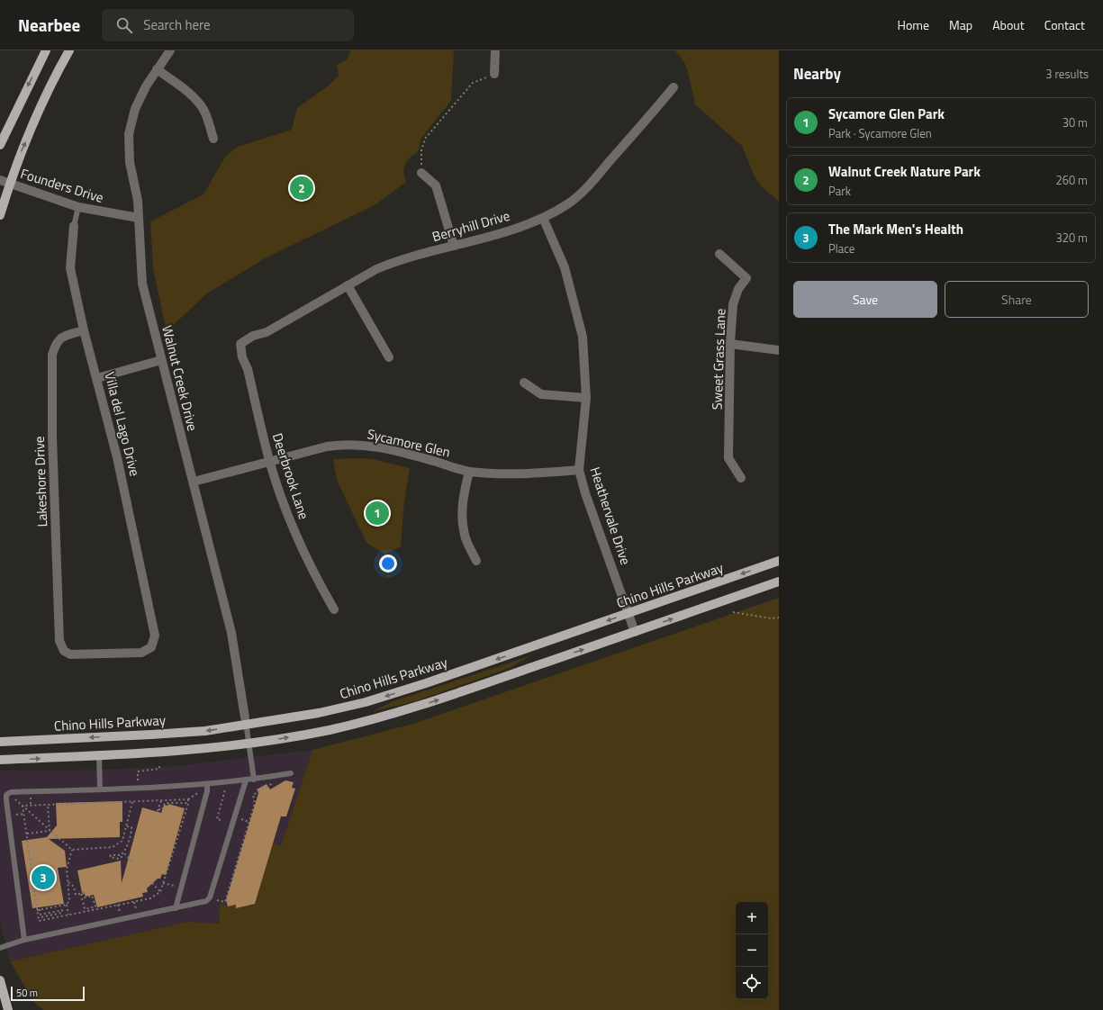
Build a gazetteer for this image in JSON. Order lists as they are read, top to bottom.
{
  "streets": {
    "main road": ["Chino Hills Parkway"],
    "street": [
      "Founders Drive",
      "Berryhill Drive",
      "Sweet Grass Lane",
      "Walnut Creek Drive",
      "Villa del Lago Drive",
      "Sycamore Glen",
      "Deerbrook Lane",
      "Lakeshore Drive",
      "Heathervale Drive"
    ]
  },
  "crossings": [
    ["Founders Drive", "Walnut Creek Drive"],
    ["Founders Drive", "Villa del Lago Drive"],
    ["Berryhill Drive", "Deerbrook Lane"],
    ["Berryhill Drive", "Heathervale Drive"],
    ["Walnut Creek Drive", "Sycamore Glen"],
    ["Walnut Creek Drive", "Chino Hills Parkway"],
    ["Villa del Lago Drive", "Lakeshore Drive"],
    ["Sycamore Glen", "Deerbrook Lane"],
    ["Sycamore Glen", "Heathervale Drive"],
    ["Heathervale Drive", "Chino Hills Parkway"]
  ],
  "scale_bar": "50 m",
  "page": {
    "header": "Nearbee",
    "search": "Search here",
    "nav": [
      "Home",
      "Map",
      "About",
      "Contact"
    ],
    "heading": ["Nearby", "3 results"],
    "list": [
      {
        "mark": "1",
        "name": "Sycamore Glen Park",
        "note": "Park · Sycamore Glen",
        "value": "30 m"
      },
      {
        "mark": "2",
        "name": "Walnut Creek Nature Park",
        "note": "Park",
        "value": "260 m"
      },
      {
        "mark": "3",
        "name": "The Mark Men's Health",
        "note": "Place",
        "value": "320 m"
      }
    ],
    "pins": ["2", "1", "3"],
    "buttons": ["Save", "Share"],
    "map_buttons": ["+", "−"],
    "scale": "50 m"
  }
}
